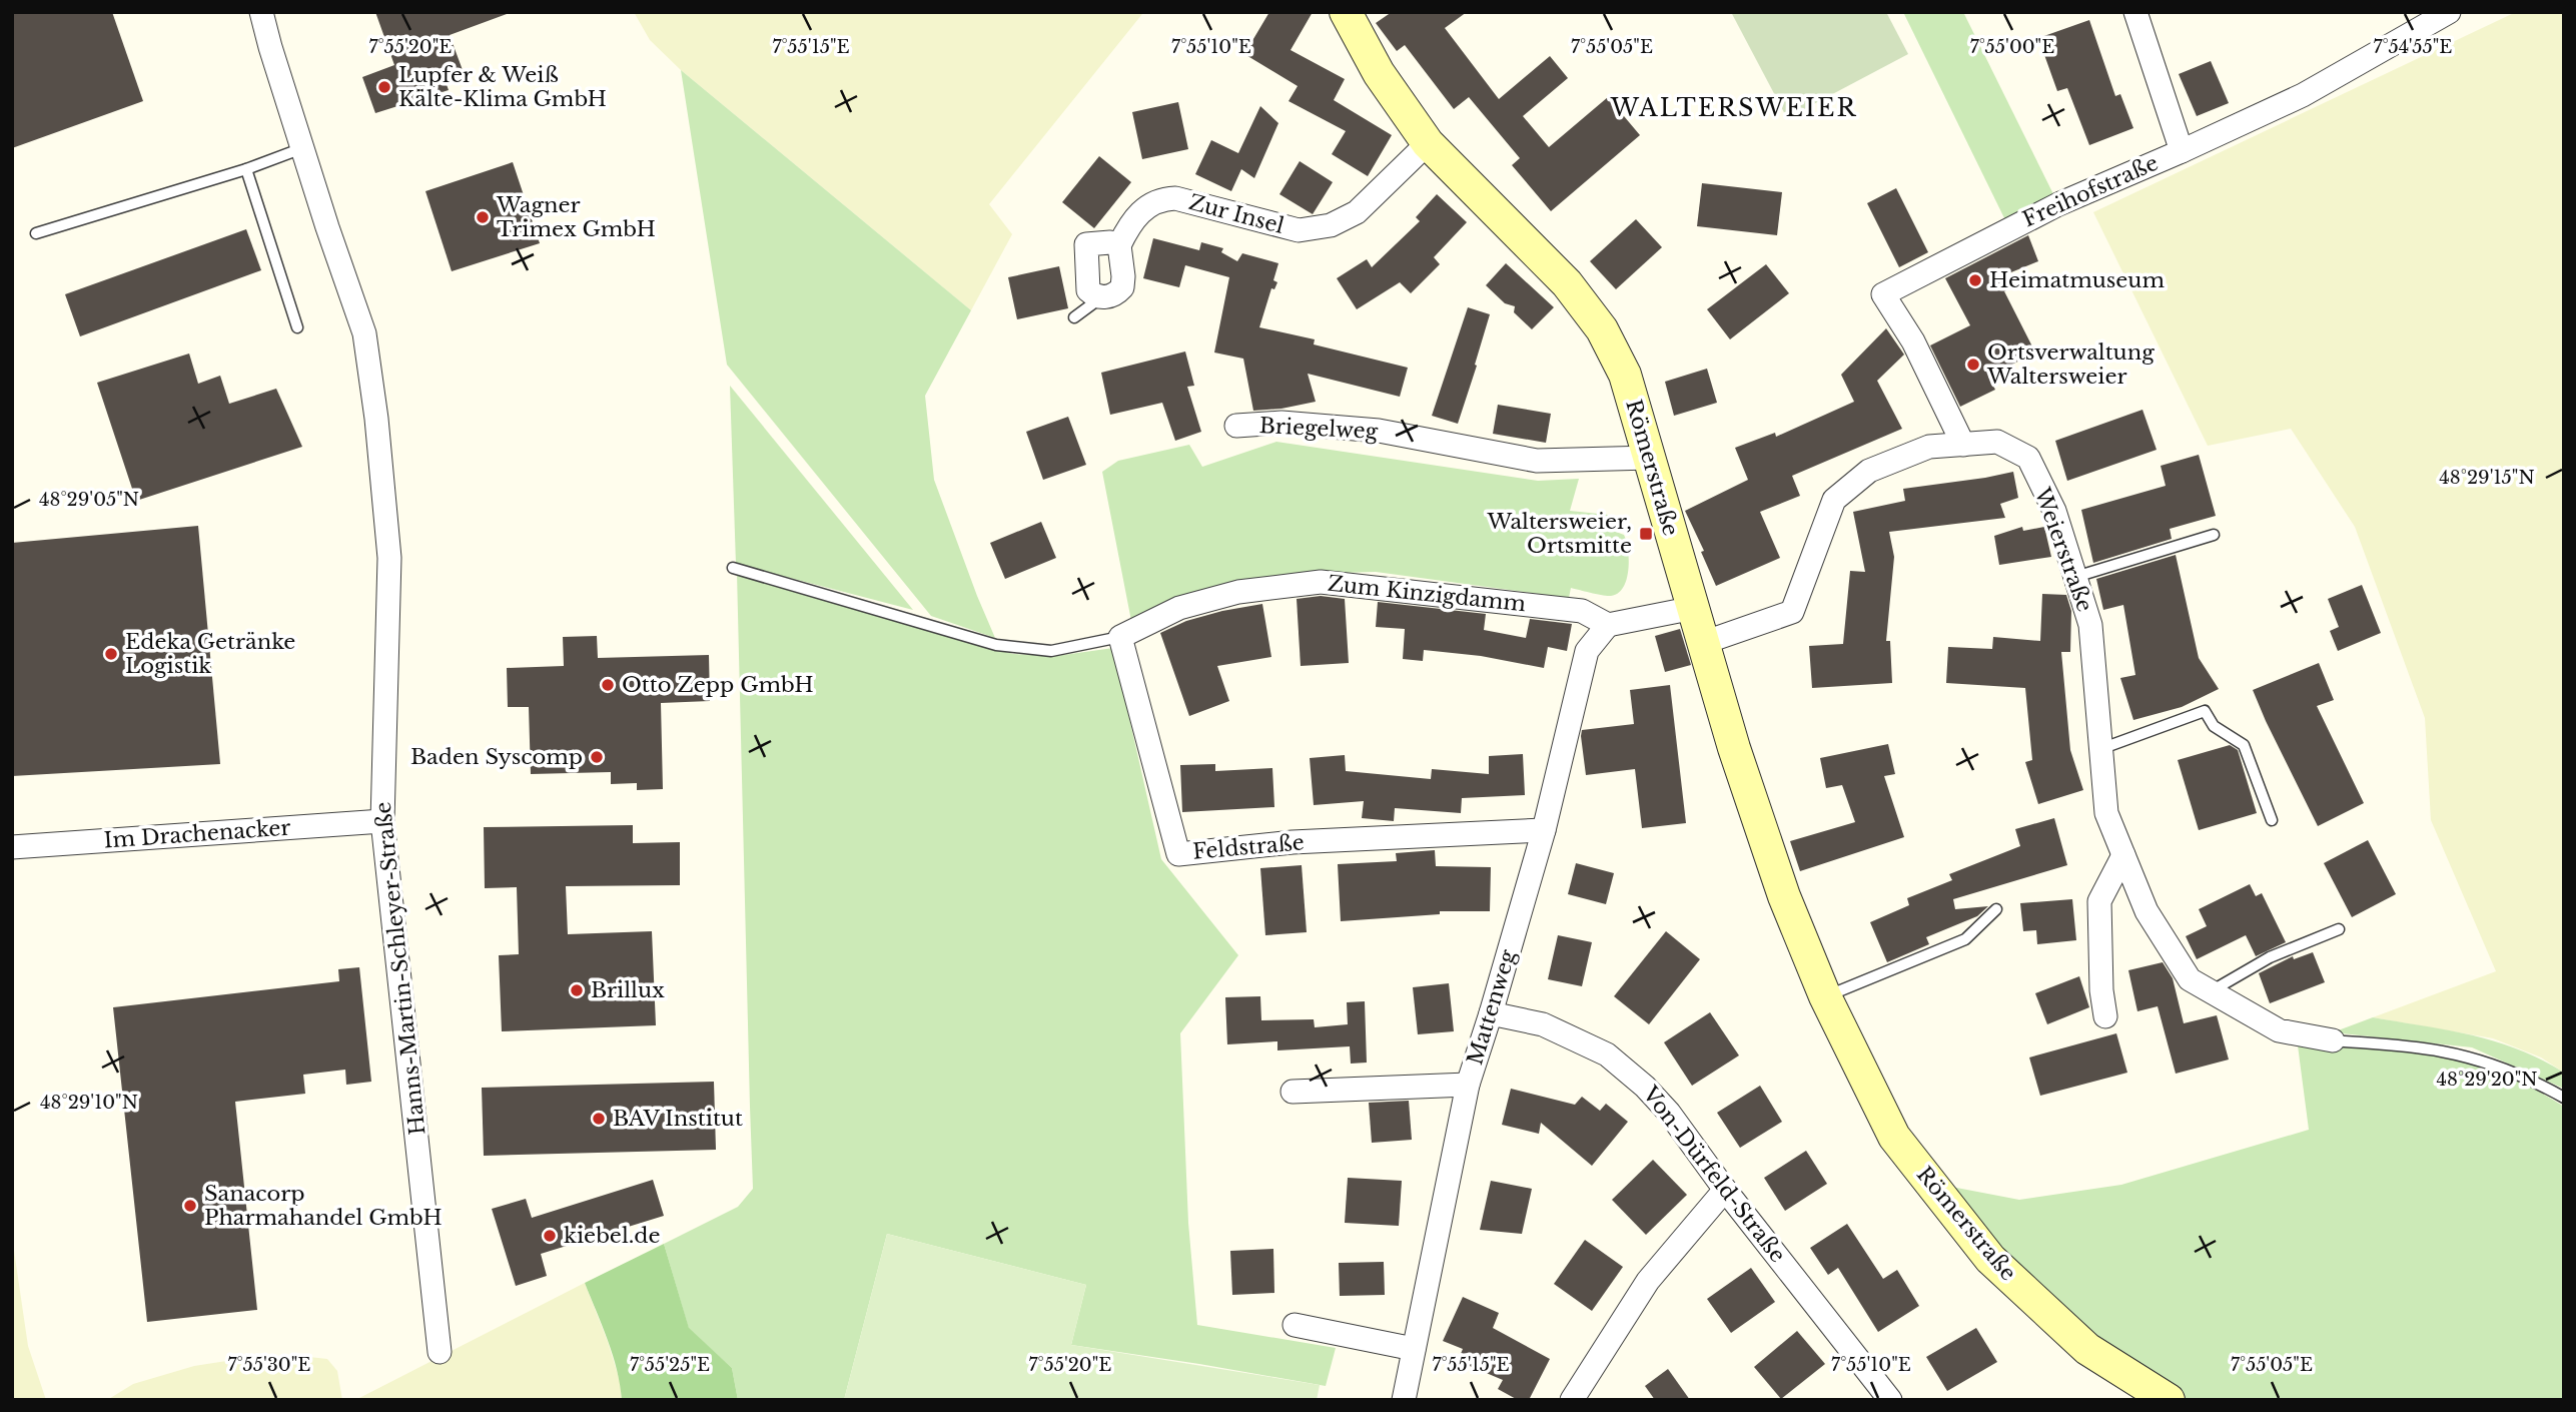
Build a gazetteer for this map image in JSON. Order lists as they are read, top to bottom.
{
  "streets": {
    "street": [
      "Freihofstraße",
      "Zur Insel",
      "Briegelweg",
      "Römerstraße",
      "Weierstraße",
      "Zum Kinzigdamm",
      "Im Drachenacker",
      "Feldstraße",
      "Hanns-Martin-Schleyer-Straße",
      "Mattenweg",
      "Von-Dürfeld-Straße"
    ]
  },
  "crossings": [
    ["Freihofstraße", "Weierstraße"],
    ["Zur Insel", "Römerstraße"],
    ["Briegelweg", "Römerstraße"],
    ["Römerstraße", "Weierstraße"],
    ["Zum Kinzigdamm", "Feldstraße"],
    ["Zum Kinzigdamm", "Mattenweg"],
    ["Im Drachenacker", "Hanns-Martin-Schleyer-Straße"],
    ["Feldstraße", "Mattenweg"],
    ["Mattenweg", "Von-Dürfeld-Straße"]
  ],
  "districts": ["WALTERSWEIER"],
  "places": {
    "other": [
      "Lupfer & Weiß Kälte-Klima GmbH",
      "Wagner Trimex GmbH",
      "Heimatmuseum",
      "Ortsverwaltung Waltersweier",
      "Edeka Getränke Logistik",
      "Otto Zepp GmbH",
      "Baden Syscomp",
      "Brillux",
      "BAV Institut",
      "Sanacorp Pharmahandel GmbH",
      "kiebel.de"
    ],
    "transit": ["Waltersweier, Ortsmitte"]
  },
  "coordinates": [
    "7°54'55\"E",
    "7°55'20\"E",
    "7°55'15\"E",
    "7°55'10\"E",
    "7°55'05\"E",
    "7°55'00\"E",
    "48°29'15\"N",
    "48°29'05\"N",
    "48°29'20\"N",
    "48°29'10\"N",
    "7°55'30\"E",
    "7°55'25\"E"
  ]
}
